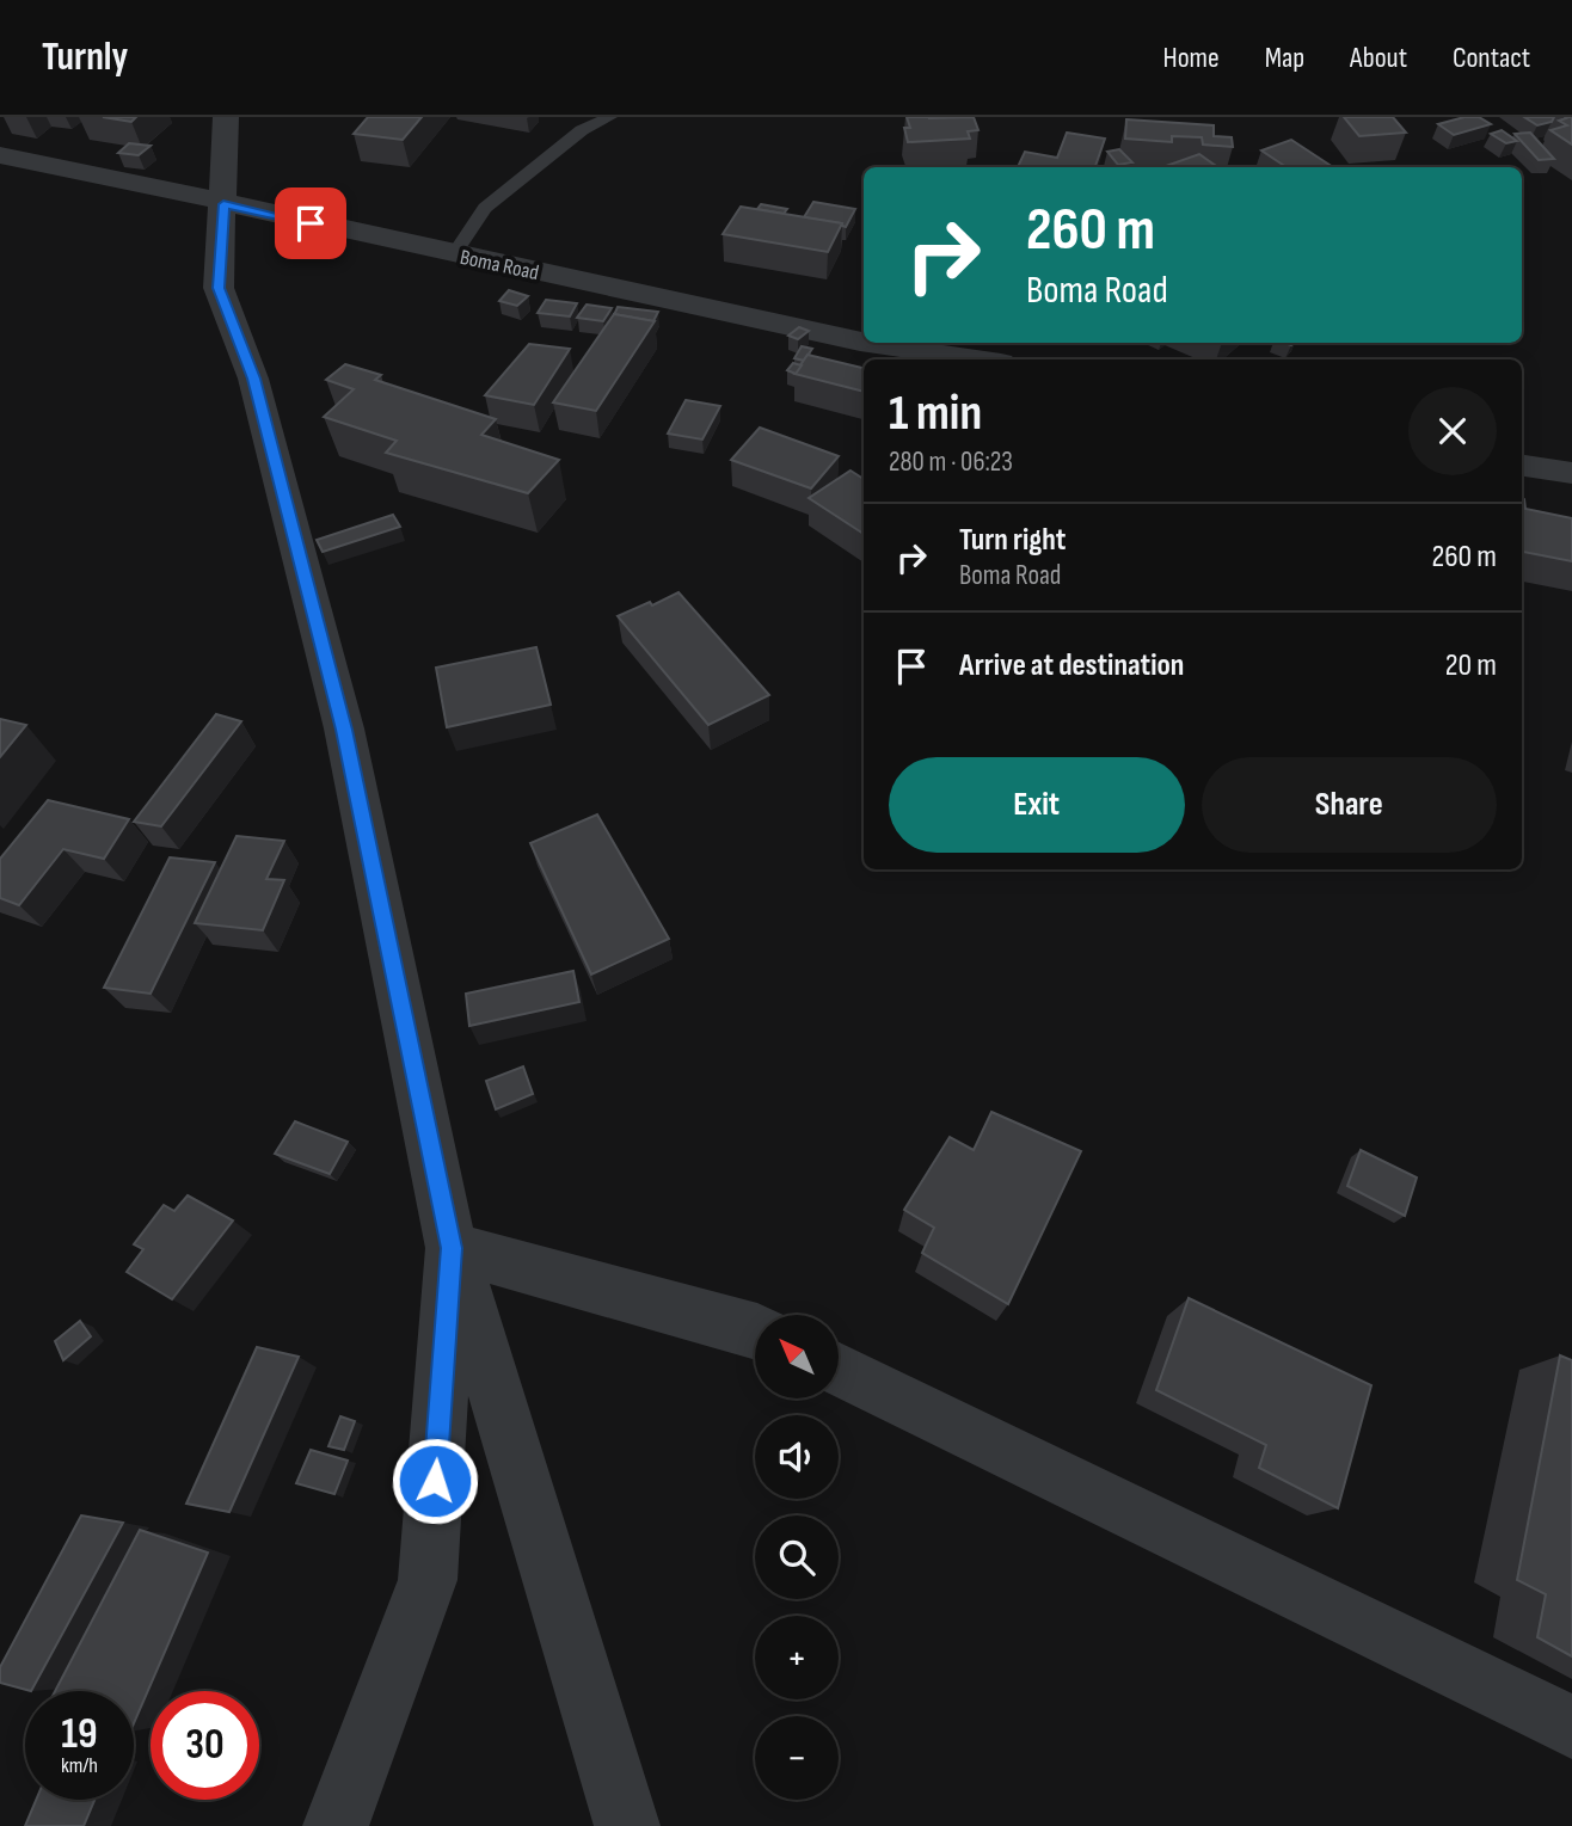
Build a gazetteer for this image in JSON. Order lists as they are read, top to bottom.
{
  "streets": {
    "street": ["Boma Road"]
  },
  "north": "top left",
  "page": {
    "header": "Turnly",
    "nav": [
      "Home",
      "Map",
      "About",
      "Contact"
    ],
    "turn": ["260 m", "Boma Road"],
    "heading": ["1 min", "280 m · 06:23"],
    "list": [
      {
        "name": "Turn right",
        "note": "Boma Road",
        "value": "260 m"
      },
      {
        "name": "Arrive at destination",
        "value": "20 m"
      }
    ],
    "buttons": ["Exit", "Share"],
    "map_buttons": ["+", "−"],
    "speed": "19 km/h",
    "limit": "30"
  }
}
